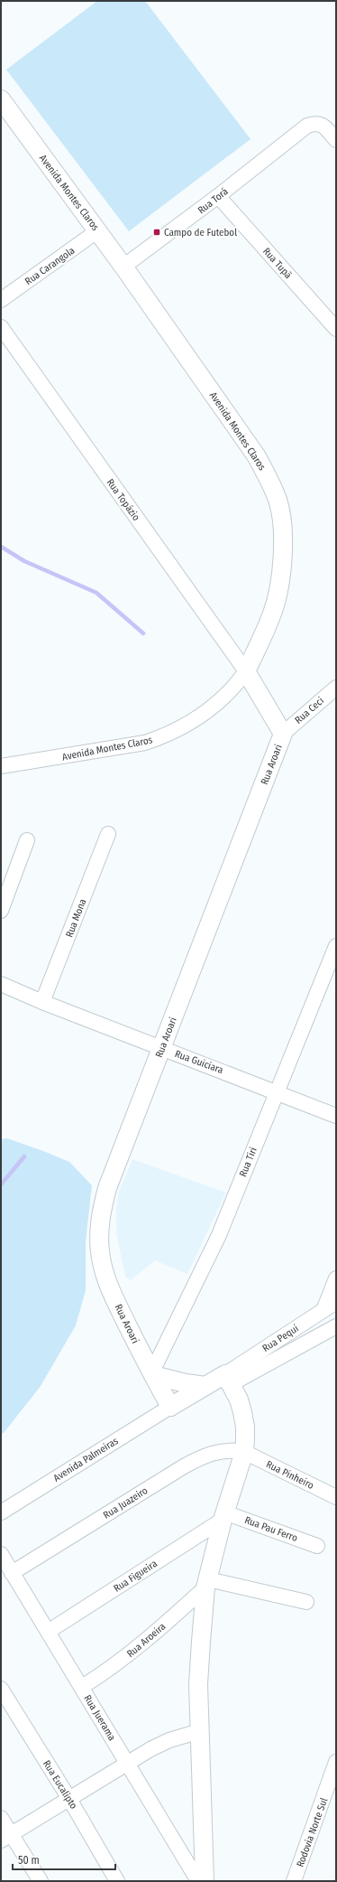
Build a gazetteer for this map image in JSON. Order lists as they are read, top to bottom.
{
  "streets": {
    "street": [
      "Avenida Montes Claros",
      "Rua Torá",
      "Rua Tupã",
      "Rua Carangola",
      "Rua Topázio",
      "Rua Ceci",
      "Rua Aroari",
      "Rua Mona",
      "Rua Guiciara",
      "Rua Tiri",
      "Rua Pequi",
      "Avenida Palmeiras",
      "Rua Pinheiro",
      "Rua Juazeiro",
      "Rua Pau Ferro",
      "Rua Figueira",
      "Rua Aroeira",
      "Rua Juerama",
      "Rua Eucalipto",
      "Rodovia Norte Sul"
    ]
  },
  "crossings": [
    ["Avenida Montes Claros", "Rua Torá"],
    ["Avenida Montes Claros", "Rua Carangola"],
    ["Avenida Montes Claros", "Rua Topázio"],
    ["Avenida Montes Claros", "Rua Aroari"],
    ["Rua Torá", "Rua Tupã"],
    ["Rua Topázio", "Rua Aroari"],
    ["Rua Ceci", "Rua Aroari"],
    ["Rua Aroari", "Rua Guiciara"],
    ["Rua Aroari", "Rua Tiri"],
    ["Rua Aroari", "Avenida Palmeiras"],
    ["Rua Mona", "Rua Guiciara"],
    ["Rua Guiciara", "Rua Tiri"],
    ["Rua Pinheiro", "Rua Juazeiro"],
    ["Rua Juazeiro", "Rua Juerama"],
    ["Rua Pau Ferro", "Rua Figueira"],
    ["Rua Figueira", "Rua Juerama"],
    ["Rua Aroeira", "Rua Juerama"]
  ],
  "places": {
    "transit": ["Campo de Futebol"]
  },
  "scale_bar": "50 m"
}
